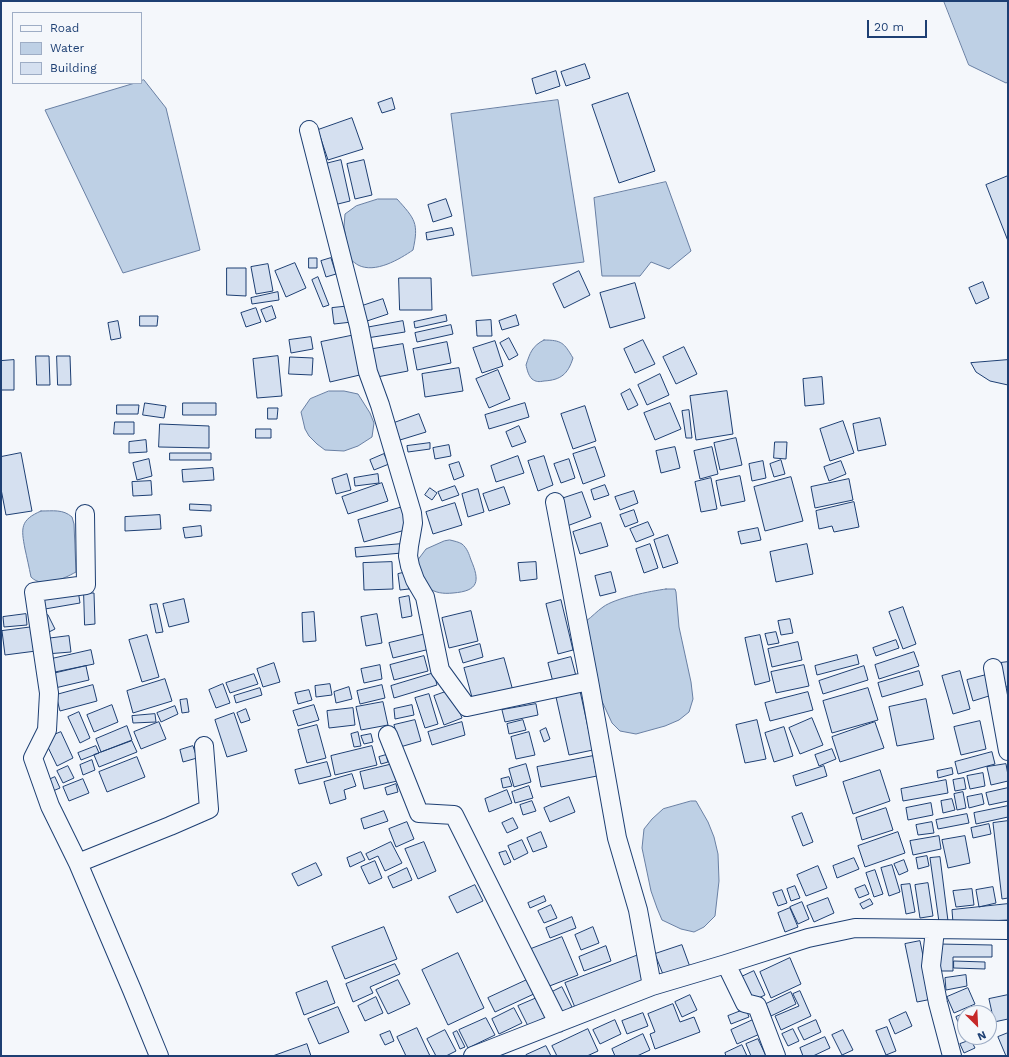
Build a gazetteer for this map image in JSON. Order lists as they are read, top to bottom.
{
  "legend": ["Road", "Water", "Building"],
  "scale_bar": "20 m",
  "north": "bottom right"
}
